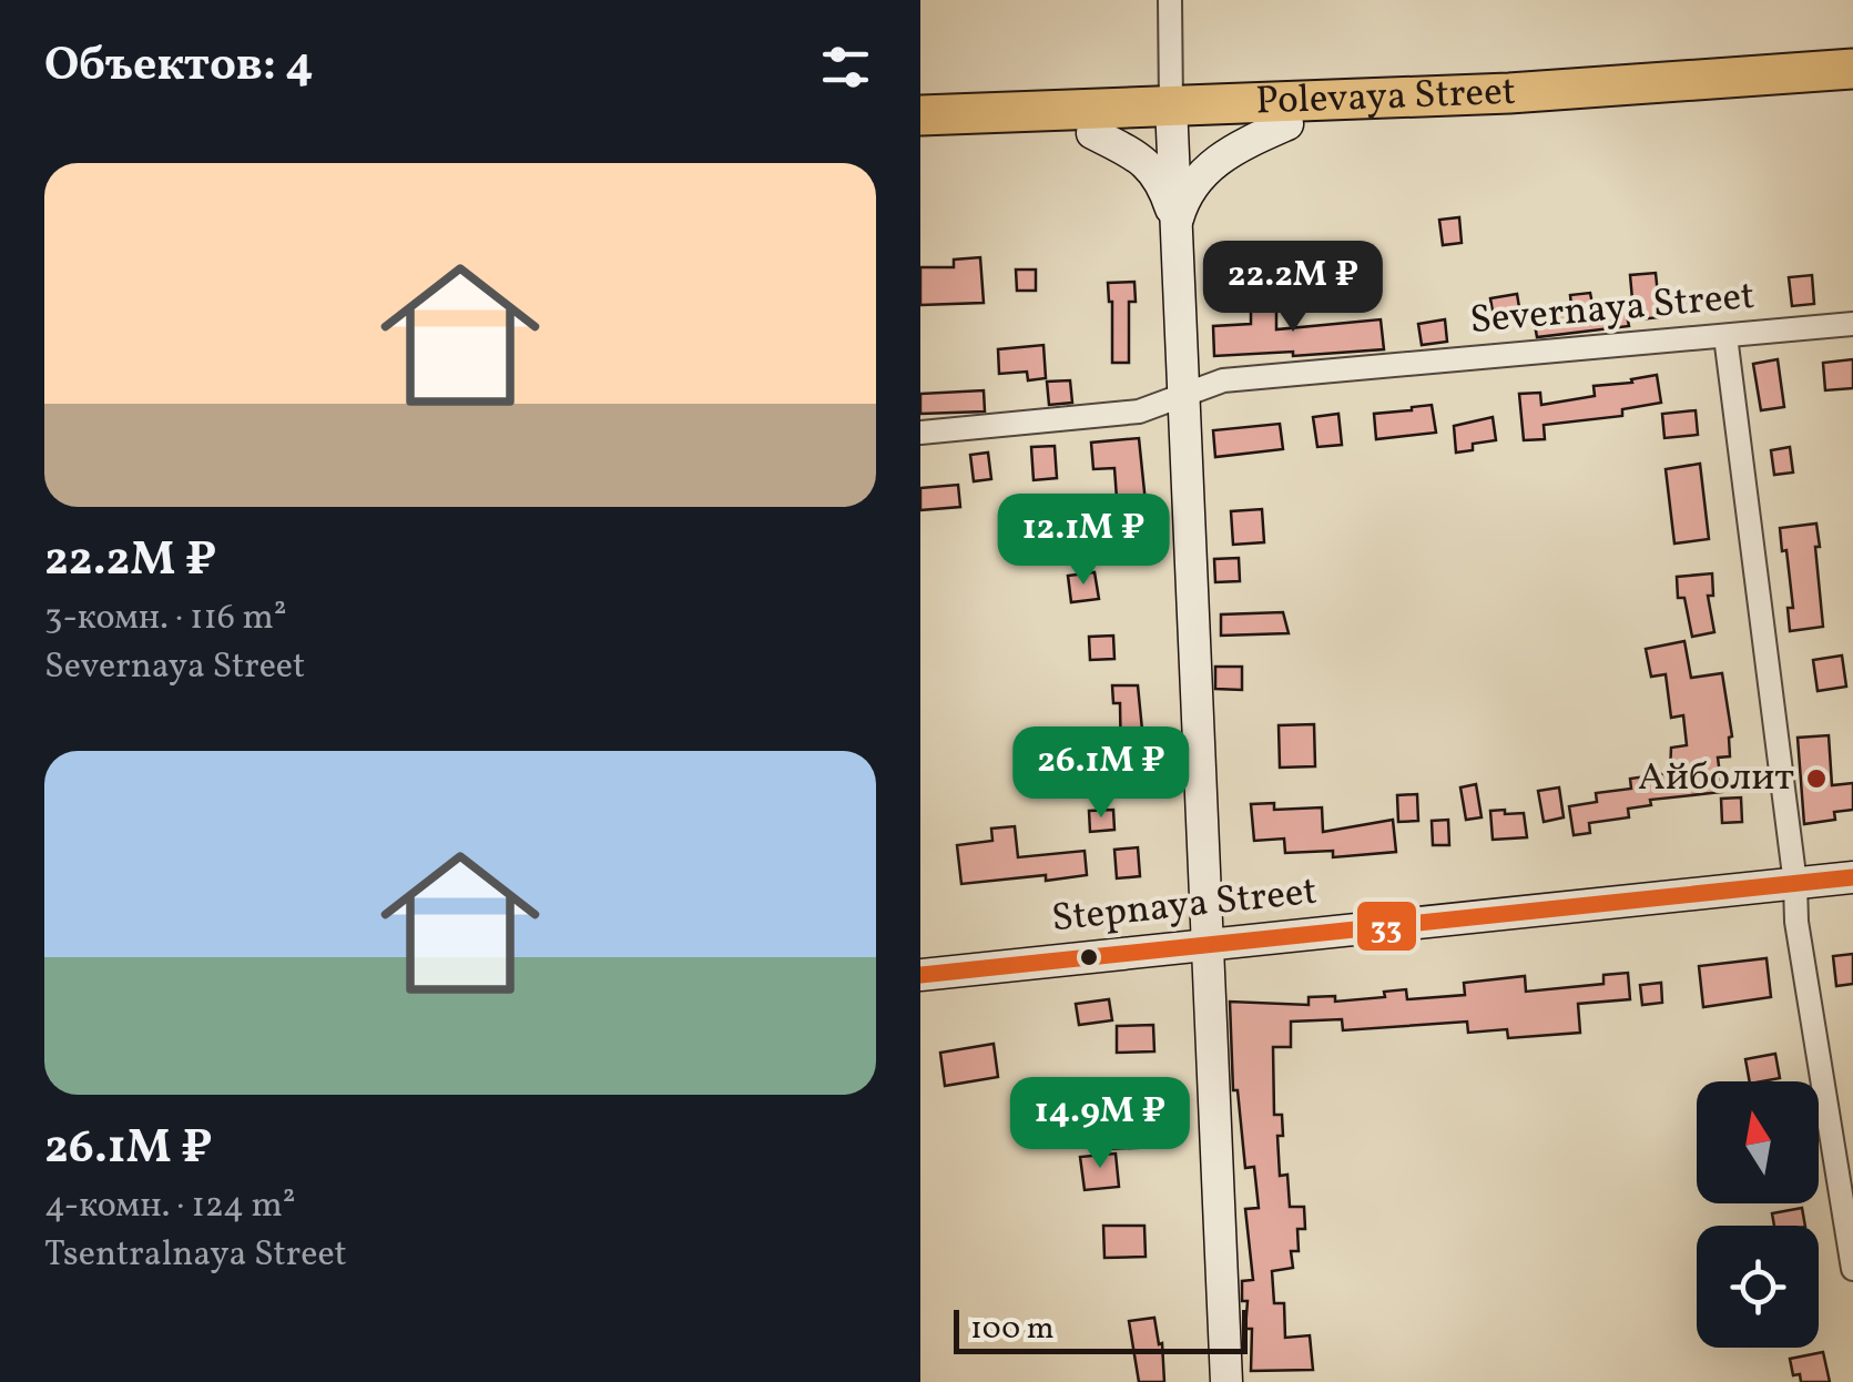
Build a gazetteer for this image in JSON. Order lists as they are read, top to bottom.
{
  "streets": {
    "highway": ["Polevaya Street"],
    "street": ["Severnaya Street", "Stepnaya Street"]
  },
  "places": ["Айболит"],
  "lines": ["transit line 33"],
  "scale_bar": "100 m",
  "north": "top",
  "page": {
    "heading": "Объектов: 4",
    "list": [
      {
        "name": "22.2M ₽",
        "note": "3-комн. · 116 m² · Severnaya Street"
      },
      {
        "name": "26.1M ₽",
        "note": "4-комн. · 124 m² · Tsentralnaya Street"
      }
    ],
    "price": [
      "22.2M ₽",
      "12.1M ₽",
      "26.1M ₽",
      "14.9M ₽"
    ],
    "scale": "100 m"
  }
}
